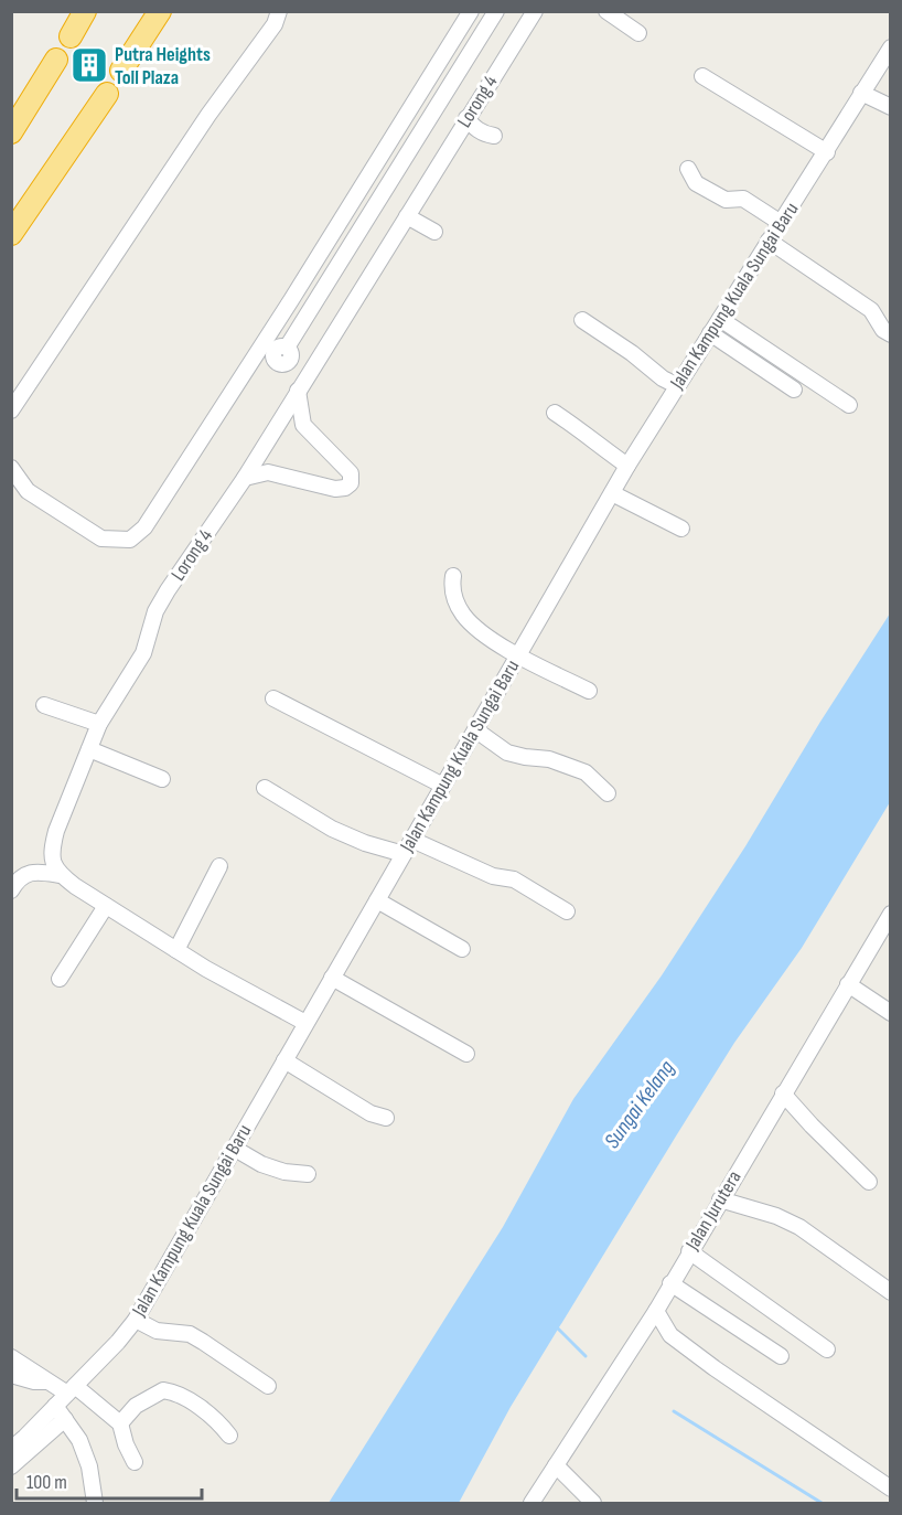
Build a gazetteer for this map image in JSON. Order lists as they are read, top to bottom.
{
  "streets": {
    "street": ["Lorong 4", "Jalan Kampung Kuala Sungai Baru", "Jalan Jurutera"]
  },
  "water": ["Sungai Kelang"],
  "places": {
    "building": ["Putra Heights Toll Plaza"]
  },
  "scale_bar": "100 m"
}
